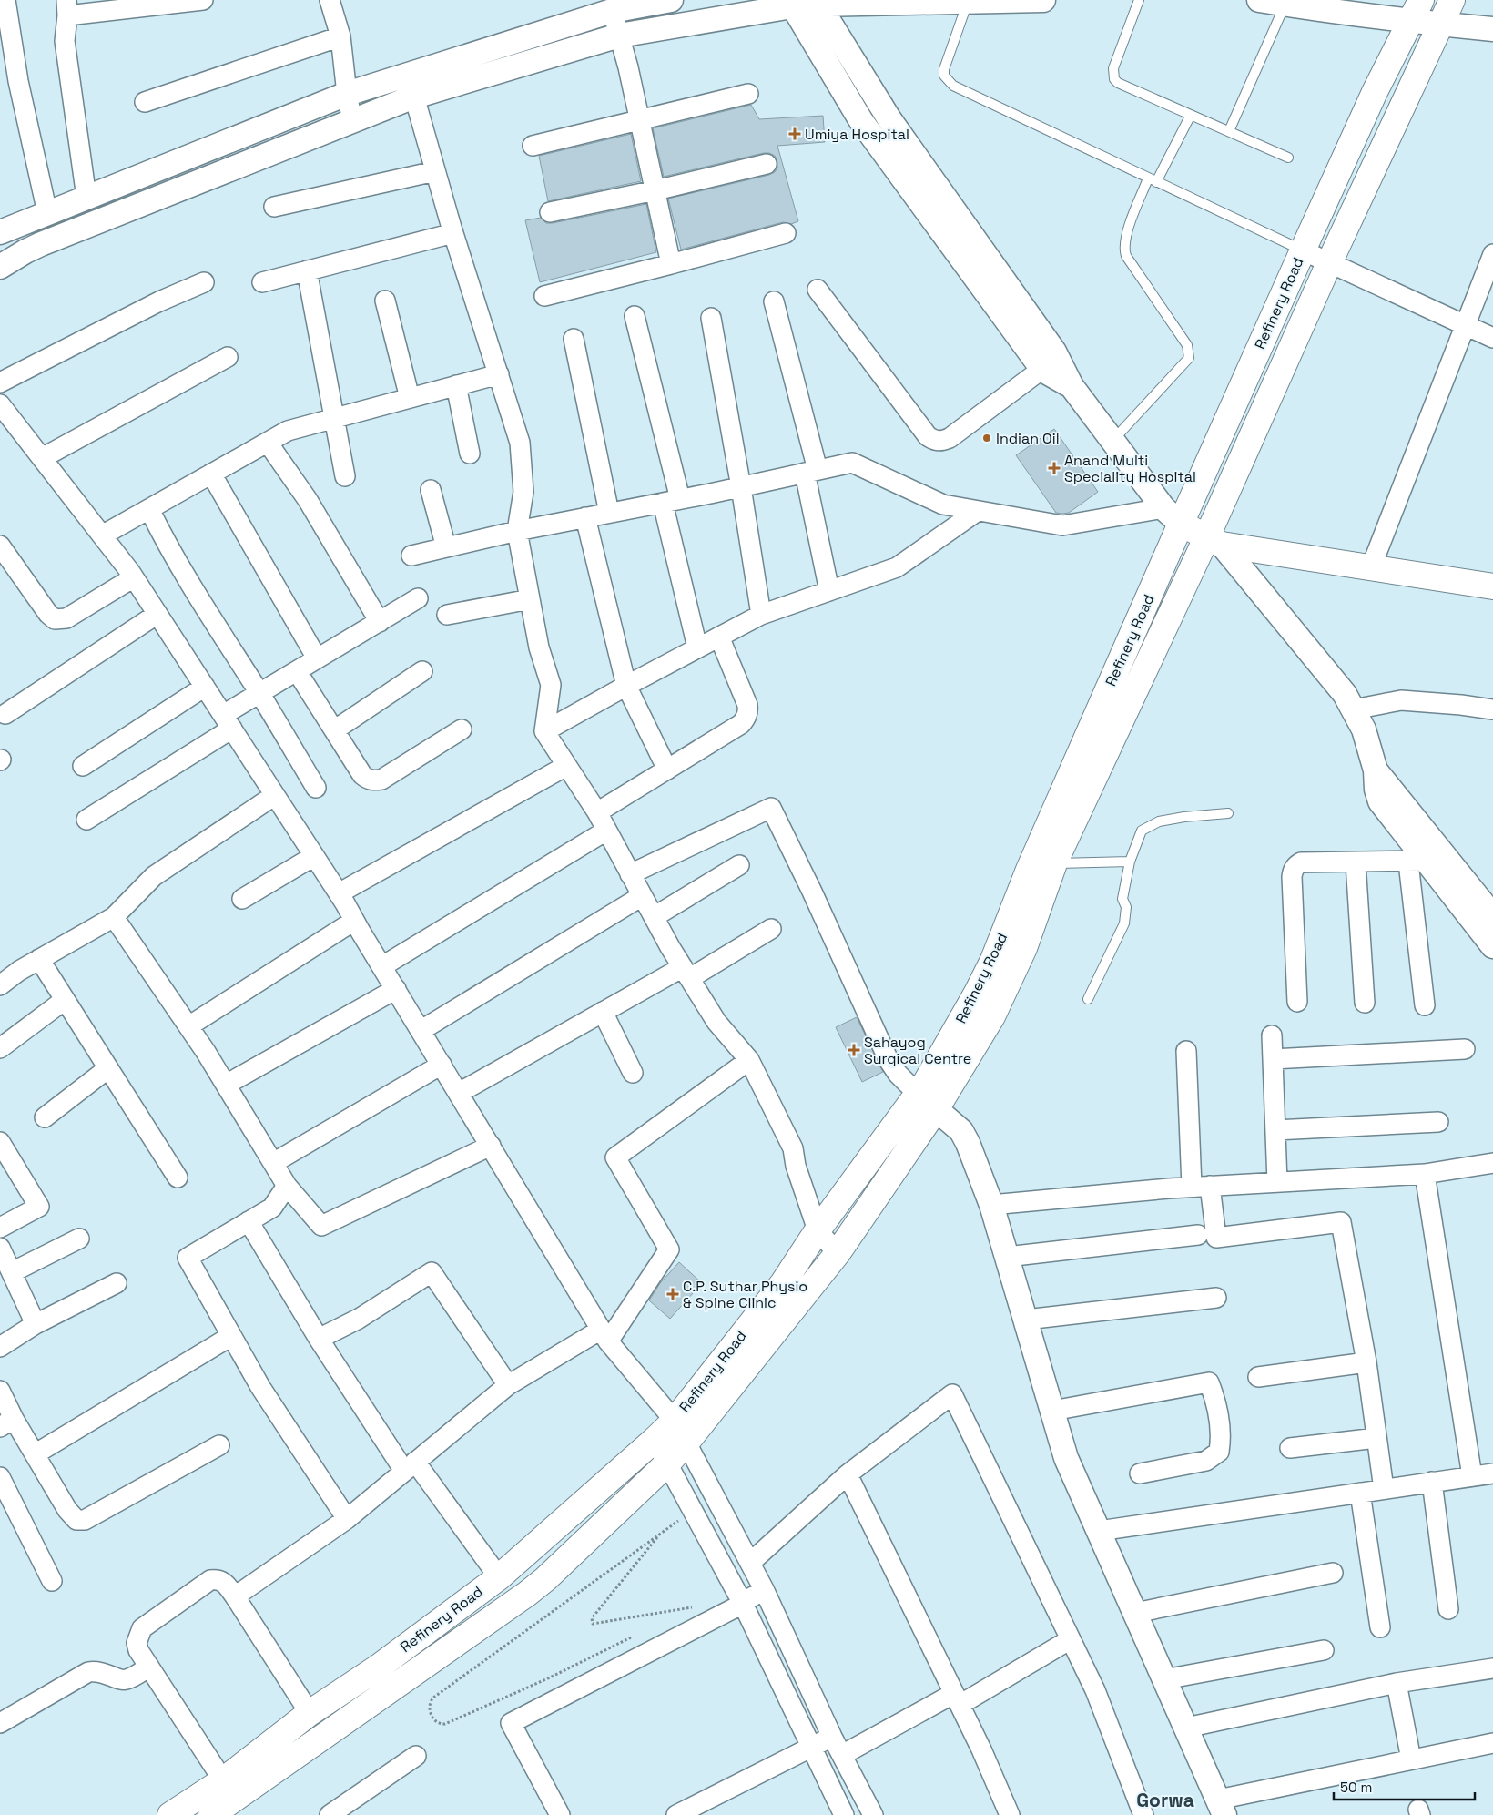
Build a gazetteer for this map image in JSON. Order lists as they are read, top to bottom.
{
  "streets": {
    "main road": ["Refinery Road"]
  },
  "districts": ["Gorwa"],
  "places": {
    "health": [
      "Umiya Hospital",
      "Anand Multi Speciality Hospital",
      "Sahayog Surgical Centre",
      "C.P. Suthar Physio & Spine Clinic"
    ],
    "other": ["Indian Oil"]
  },
  "scale_bar": "50 m"
}
